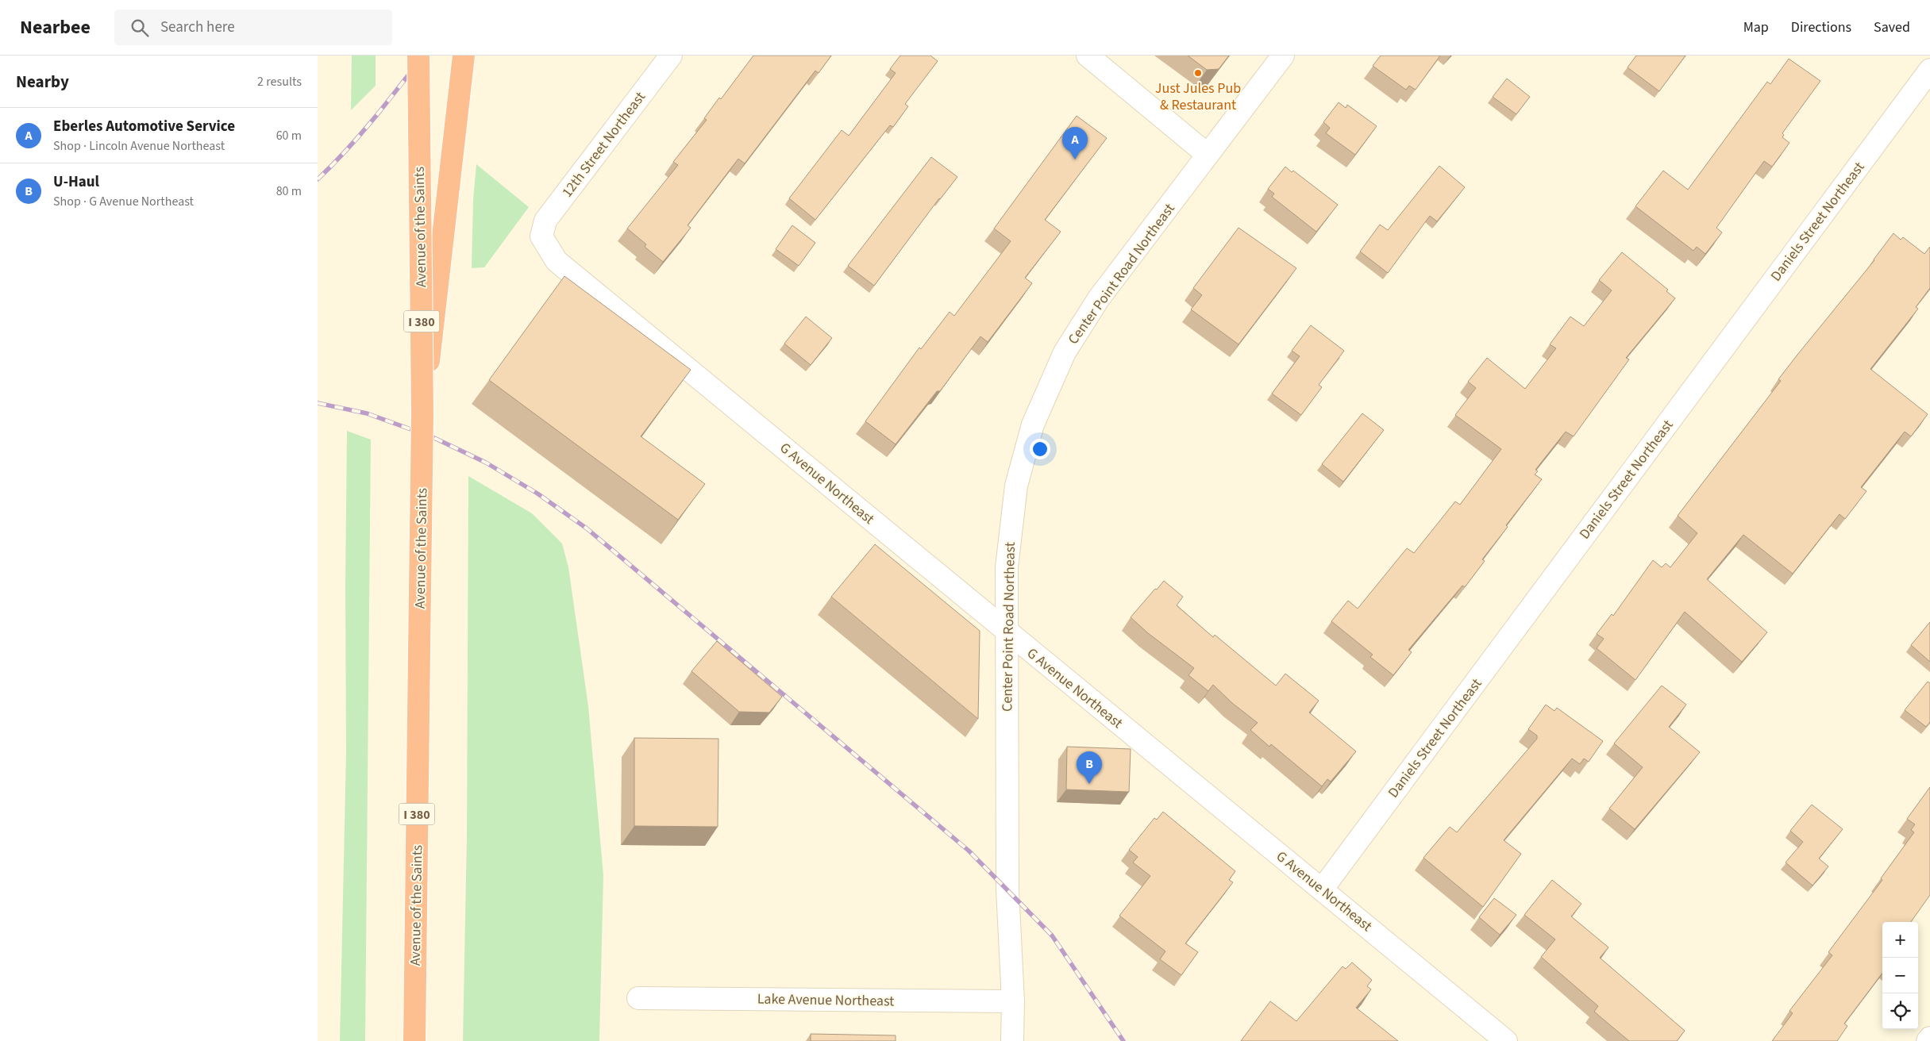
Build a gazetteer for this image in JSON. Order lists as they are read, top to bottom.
{
  "streets": {
    "highway": ["Avenue of the Saints", "I 380"],
    "street": [
      "12th Street Northeast",
      "Daniels Street Northeast",
      "Center Point Road Northeast",
      "G Avenue Northeast",
      "Lake Avenue Northeast"
    ]
  },
  "crossings": [
    ["12th Street Northeast", "G Avenue Northeast"],
    ["Daniels Street Northeast", "G Avenue Northeast"],
    ["Center Point Road Northeast", "G Avenue Northeast"],
    ["Center Point Road Northeast", "Lake Avenue Northeast"]
  ],
  "places": ["Just Jules Pub & Restaurant"],
  "page": {
    "header": "Nearbee",
    "search": "Search here",
    "nav": ["Map", "Directions", "Saved"],
    "heading": ["Nearby", "2 results"],
    "list": [
      {
        "mark": "A",
        "name": "Eberles Automotive Service",
        "note": "Shop · Lincoln Avenue Northeast",
        "value": "60 m"
      },
      {
        "mark": "B",
        "name": "U-Haul",
        "note": "Shop · G Avenue Northeast",
        "value": "80 m"
      }
    ],
    "pins": ["A", "B"],
    "map_buttons": ["+", "−"]
  }
}
